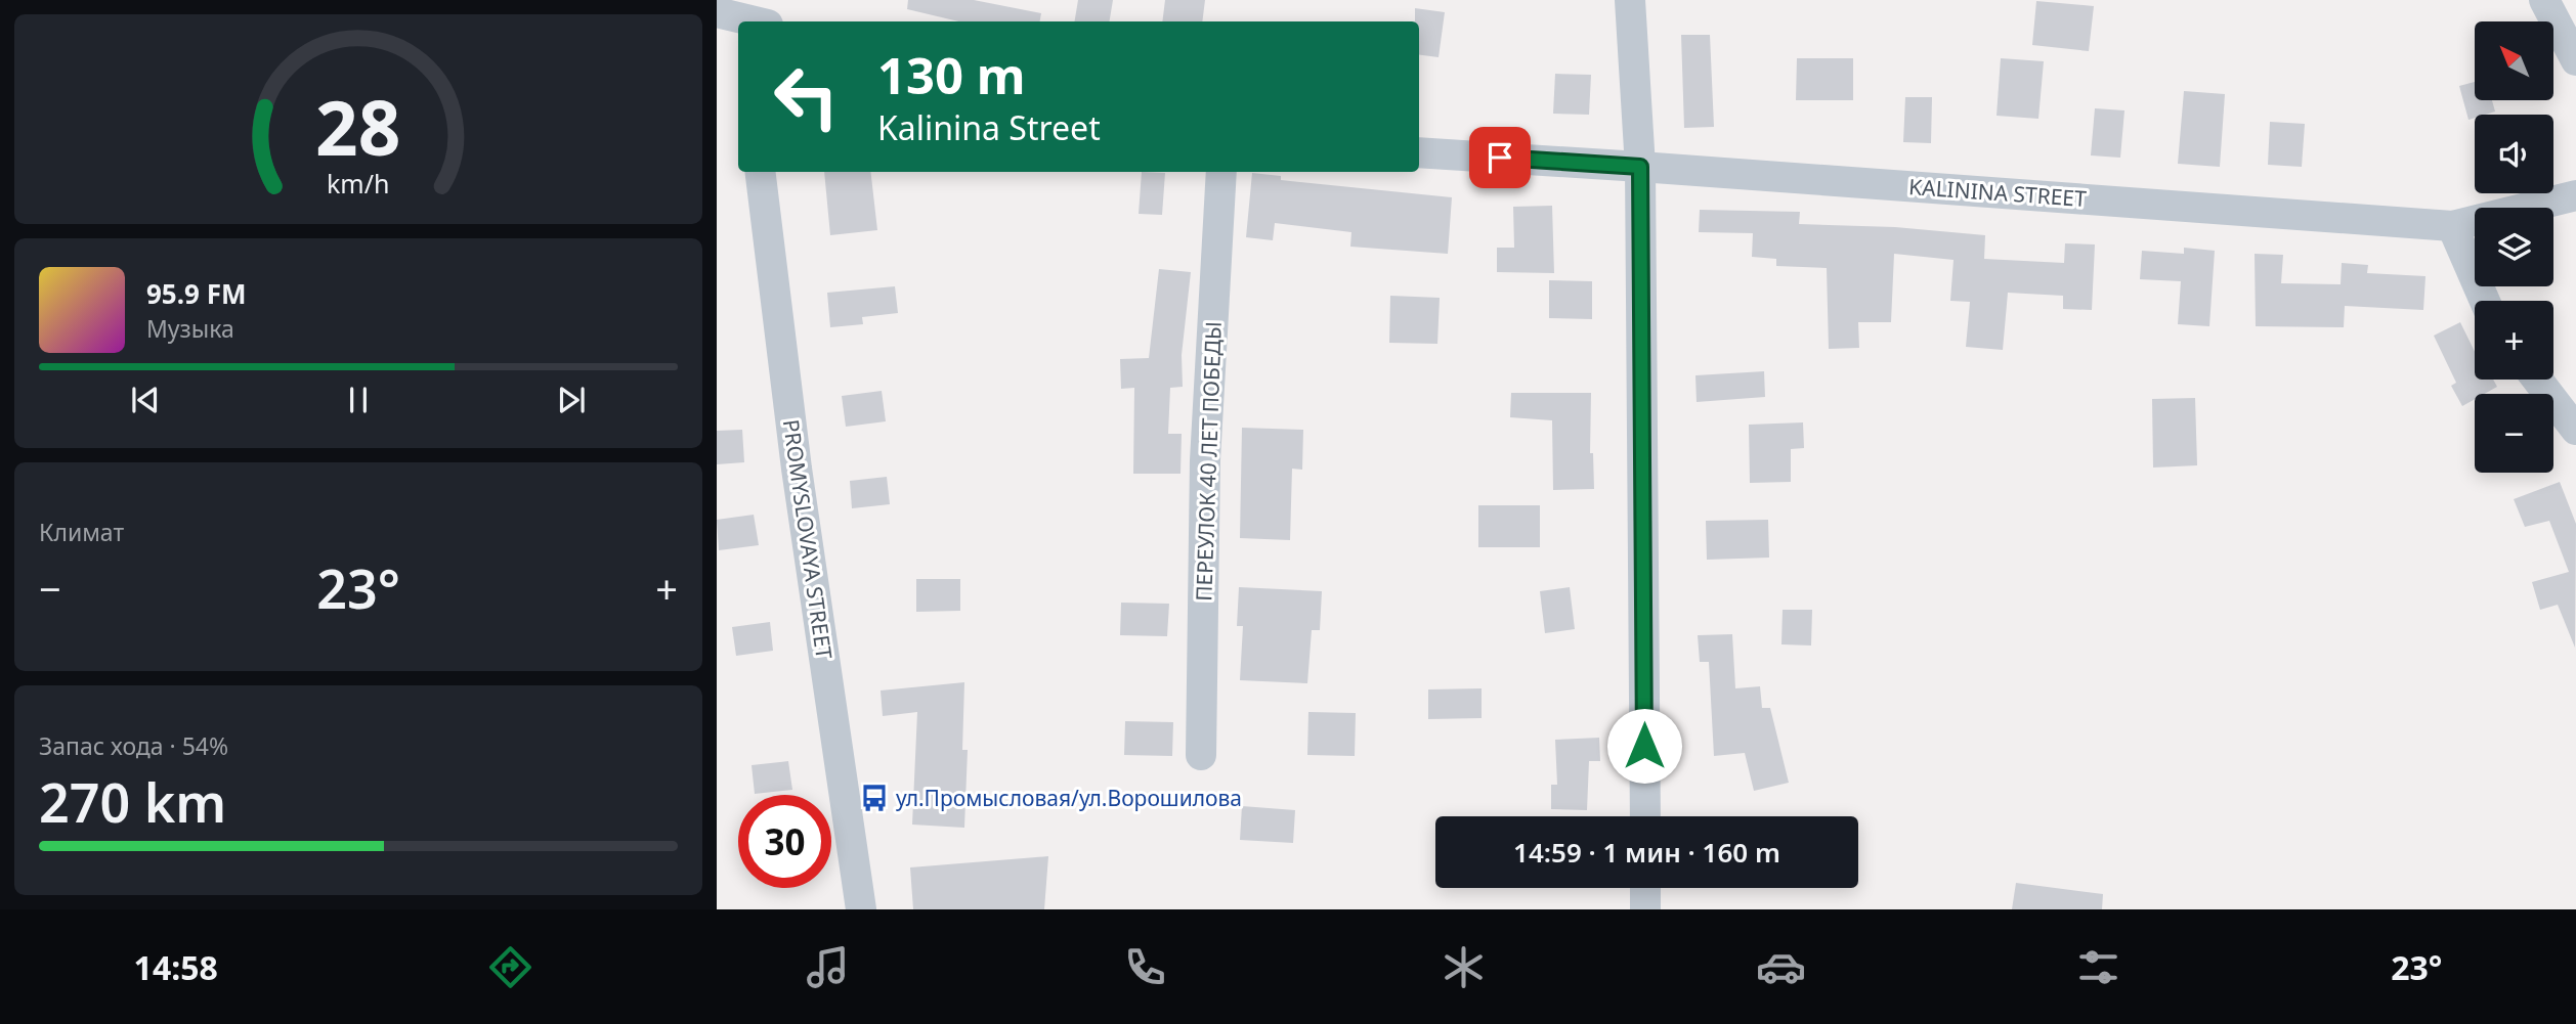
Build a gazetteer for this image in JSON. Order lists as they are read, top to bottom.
{
  "streets": {
    "street": ["KALININA STREET", "ПЕРЕУЛОК 40 ЛЕТ ПОБЕДЫ", "PROMYSLOVAYA STREET"]
  },
  "places": {
    "bus stop": ["ул.Промысловая/ул.Ворошилова"]
  },
  "north": "top left",
  "page": {
    "map_buttons": ["+", "−"],
    "turn": ["130 m", "Kalinina Street"],
    "song": ["95.9 FM", "Музыка"],
    "tile": [
      "Климат",
      ["Запас хода · 54%", "270 km"]
    ],
    "heat": ["−", "23°", "+"],
    "limit": "30",
    "trip": "14:59 · 1 мин · 160 m",
    "tabs": ["14:58", "23°"],
    "gauge": ["28", "km/h"]
  }
}
